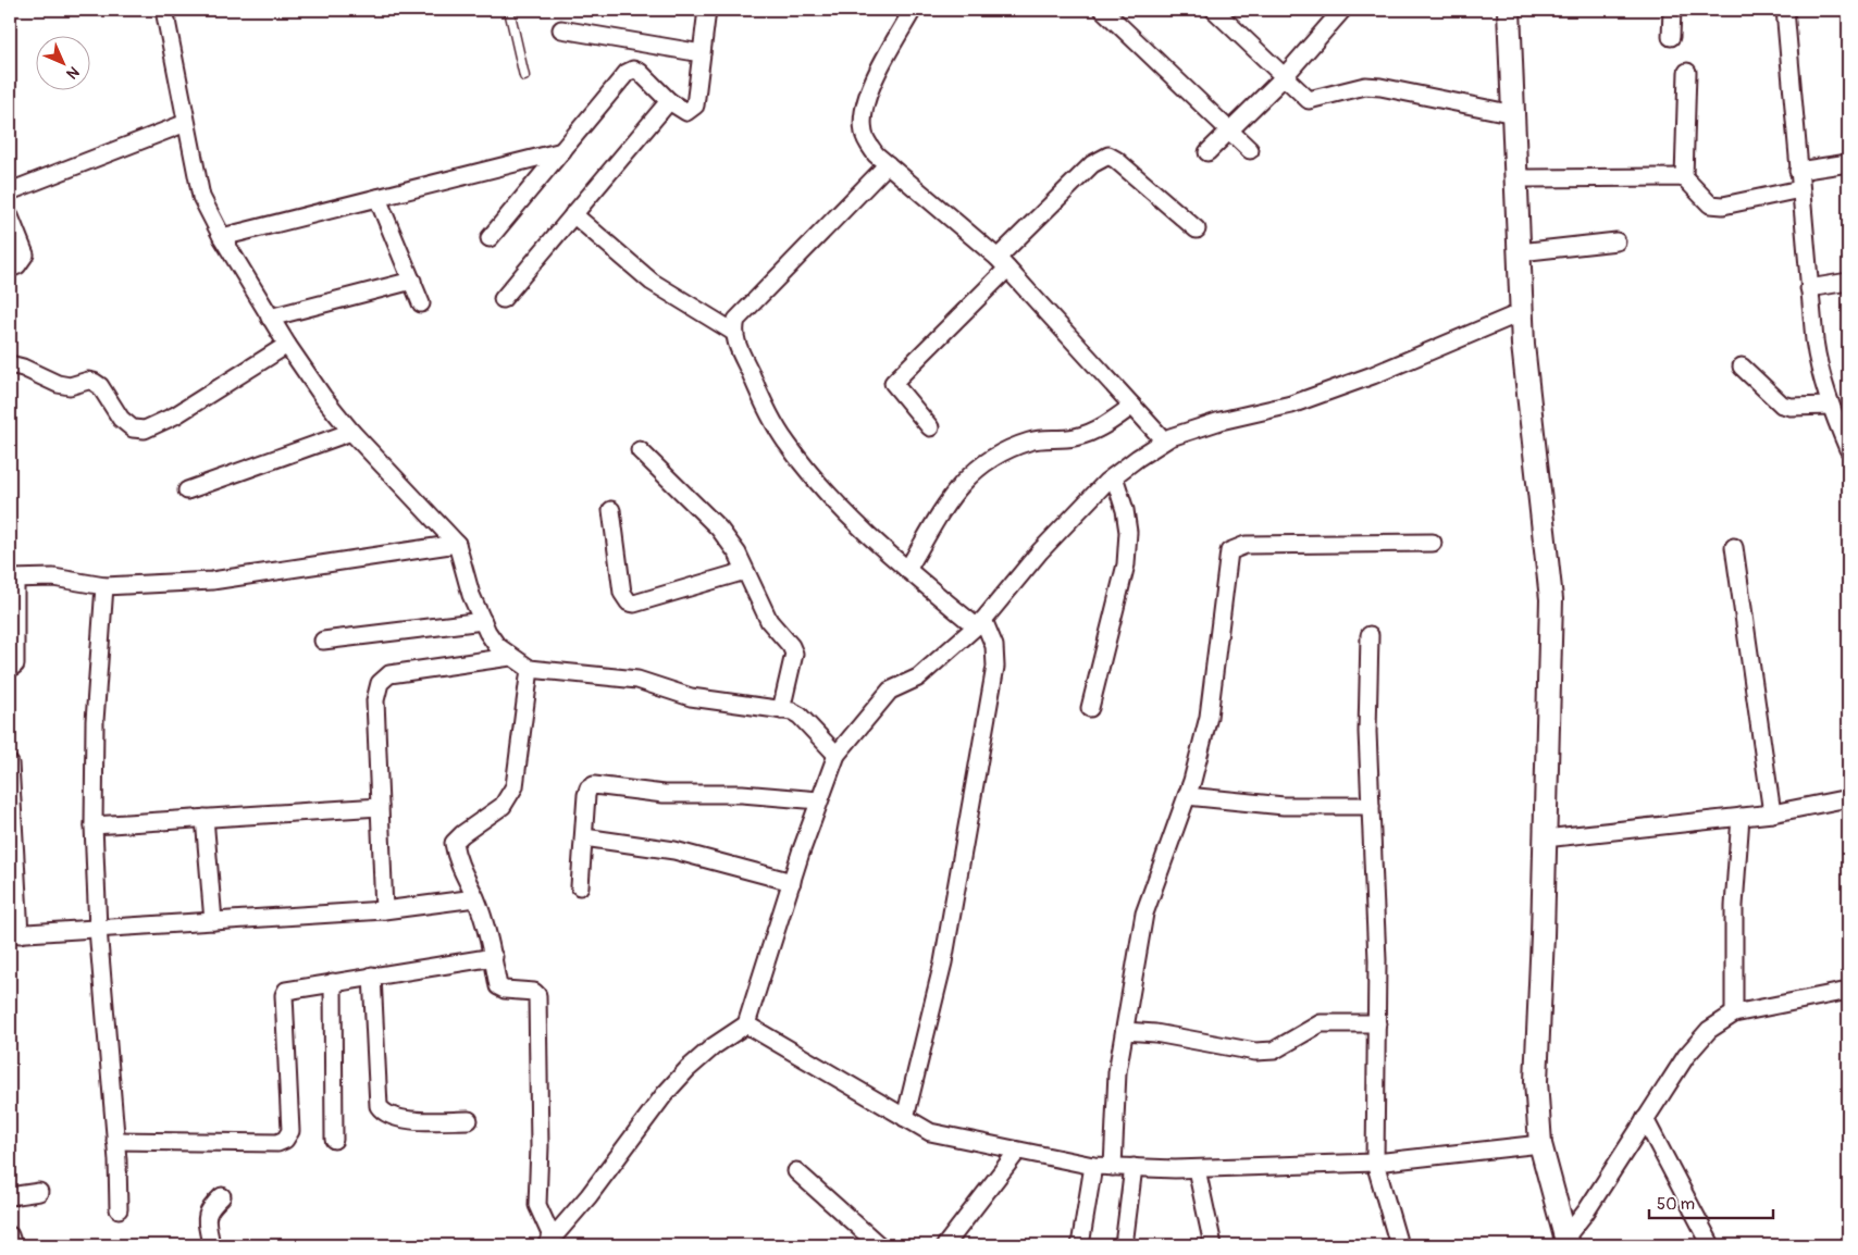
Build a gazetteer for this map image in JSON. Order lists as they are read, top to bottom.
{
  "scale_bar": "50 m",
  "north": "bottom right"
}
